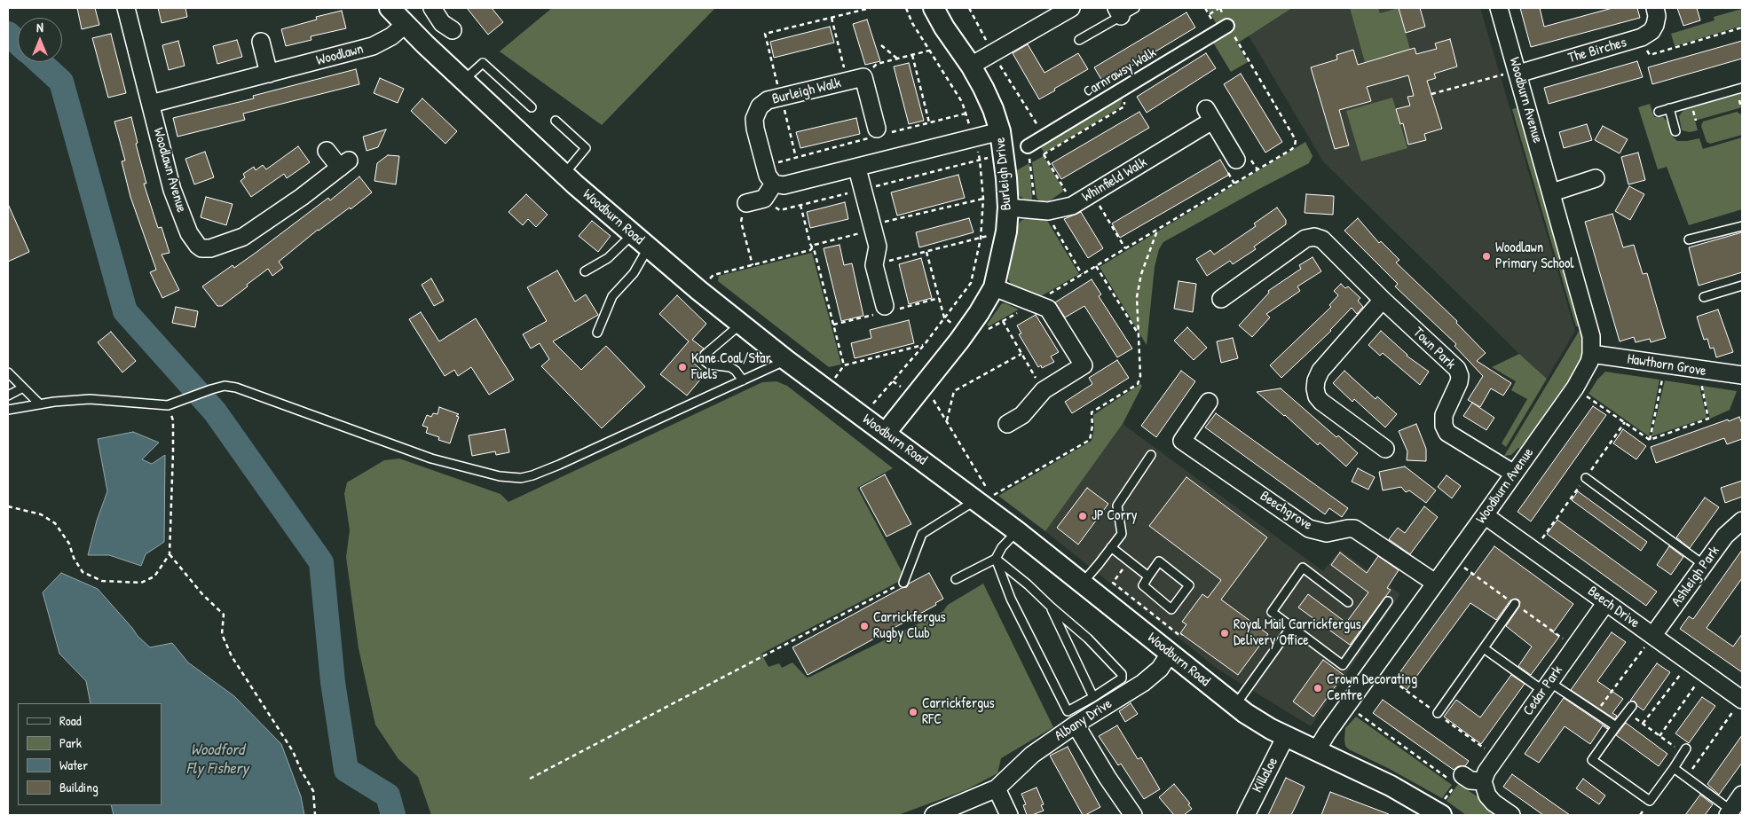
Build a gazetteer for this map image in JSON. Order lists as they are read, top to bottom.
{
  "streets": {
    "street": [
      "The Birches",
      "Woodlawn",
      "Carnrawsy Walk",
      "Burleigh Walk",
      "Woodburn Avenue",
      "Woodlawn Avenue",
      "Burleigh Drive",
      "Whinfield Walk",
      "Woodburn Road",
      "Town Park",
      "Hawthorn Grove",
      "Beechgrove",
      "Ashleigh Park",
      "Beech Drive",
      "Cedar Park",
      "Albany Drive",
      "Killaloe"
    ]
  },
  "crossings": [
    ["The Birches", "Woodburn Avenue"],
    ["Woodlawn", "Woodlawn Avenue"],
    ["Woodlawn", "Woodburn Road"],
    ["Woodburn Avenue", "Woodburn Road"],
    ["Woodburn Avenue", "Town Park"],
    ["Woodburn Avenue", "Hawthorn Grove"],
    ["Woodburn Avenue", "Beechgrove"],
    ["Woodburn Avenue", "Beech Drive"],
    ["Burleigh Drive", "Whinfield Walk"],
    ["Burleigh Drive", "Woodburn Road"],
    ["Woodburn Road", "Albany Drive"],
    ["Woodburn Road", "Killaloe"],
    ["Ashleigh Park", "Beech Drive"],
    ["Beech Drive", "Cedar Park"]
  ],
  "water": ["Woodford Fly Fishery"],
  "places": [
    "Woodlawn Primary School",
    "Kane Coal/Star Fuels",
    "JP Corry",
    "Carrickfergus Rugby Club",
    "Royal Mail Carrickfergus Delivery Office",
    "Crown Decorating Centre",
    "Carrickfergus RFC"
  ],
  "legend": [
    "Road",
    "Park",
    "Water",
    "Building"
  ],
  "north": "top"
}
